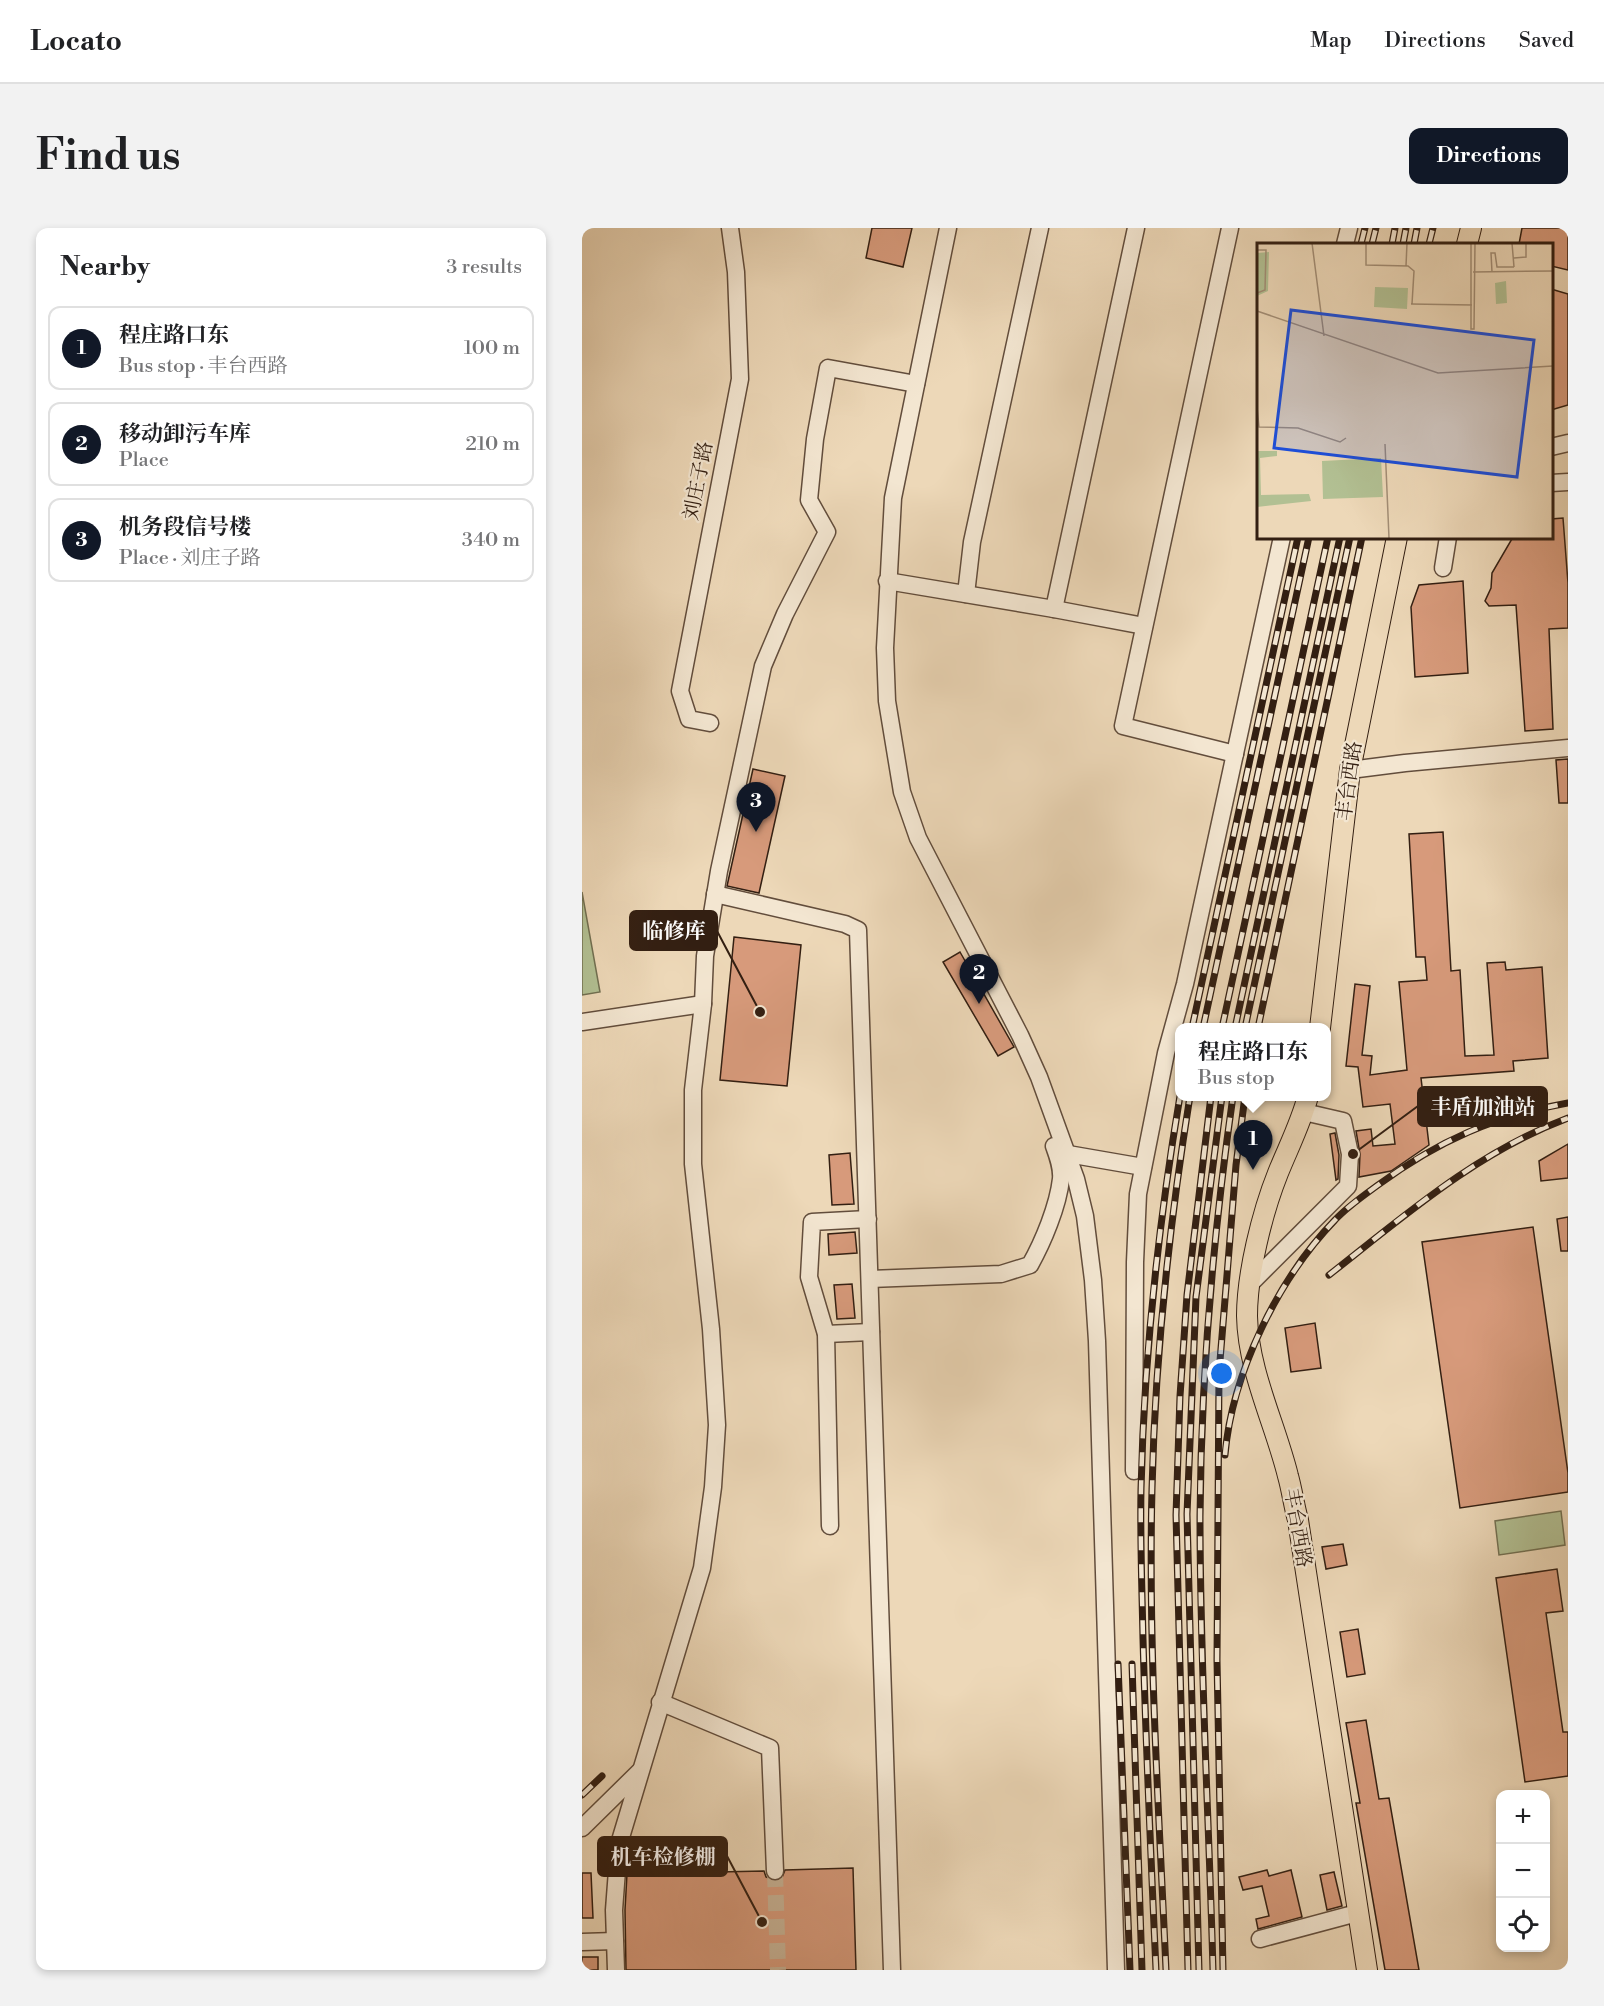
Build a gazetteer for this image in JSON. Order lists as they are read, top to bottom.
{
  "streets": {
    "main road": ["丰台西路"],
    "street": ["刘庄子路"]
  },
  "places": ["临修库", "丰盾加油站", "机车检修棚"],
  "page": {
    "header": "Locato",
    "nav": ["Map", "Directions", "Saved"],
    "buttons": "Directions",
    "title": "Find us",
    "heading": ["Nearby", "3 results"],
    "list": [
      {
        "mark": "1",
        "name": "程庄路口东",
        "note": "Bus stop · 丰台西路",
        "value": "100 m"
      },
      {
        "mark": "2",
        "name": "移动卸污车库",
        "note": "Place",
        "value": "210 m"
      },
      {
        "mark": "3",
        "name": "机务段信号楼",
        "note": "Place · 刘庄子路",
        "value": "340 m"
      }
    ],
    "pins": ["3", "2", "1"],
    "popup": ["程庄路口东", "Bus stop"],
    "map_buttons": ["+", "−"]
  }
}
